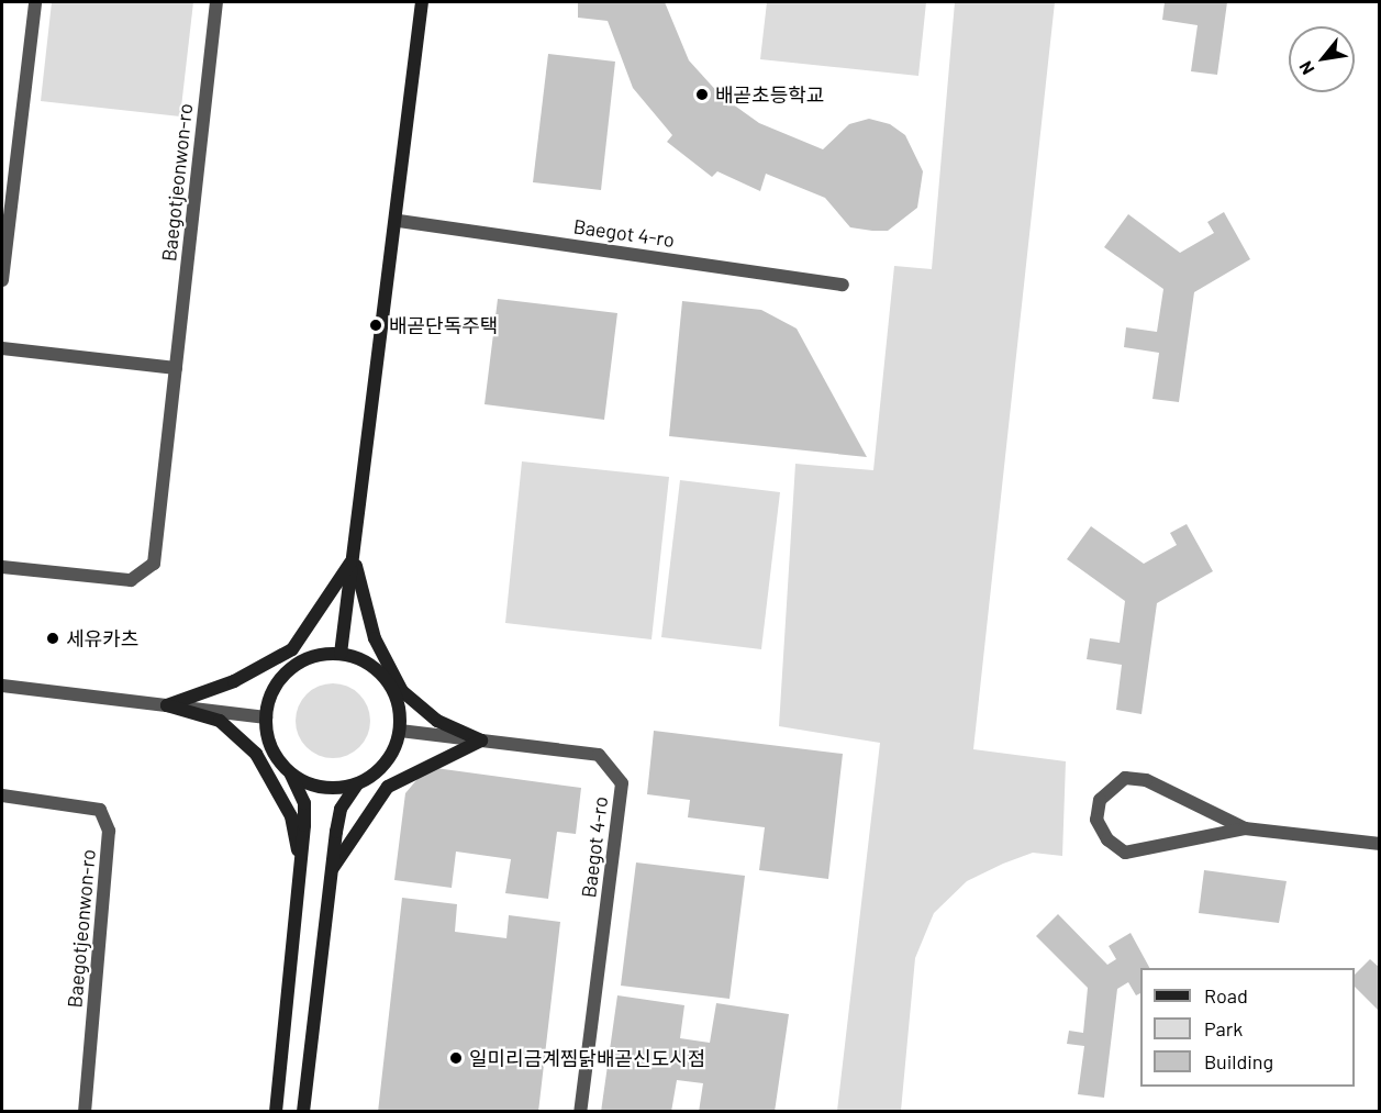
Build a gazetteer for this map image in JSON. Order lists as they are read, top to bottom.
{
  "streets": {
    "street": ["Baegotjeonwon-ro", "Baegot 4-ro"]
  },
  "places": [
    "배곧초등학교",
    "배곧단독주택",
    "세유카츠",
    "일미리금계찜닭배곧신도시점"
  ],
  "legend": ["Road", "Park", "Building"],
  "north": "bottom left"
}
